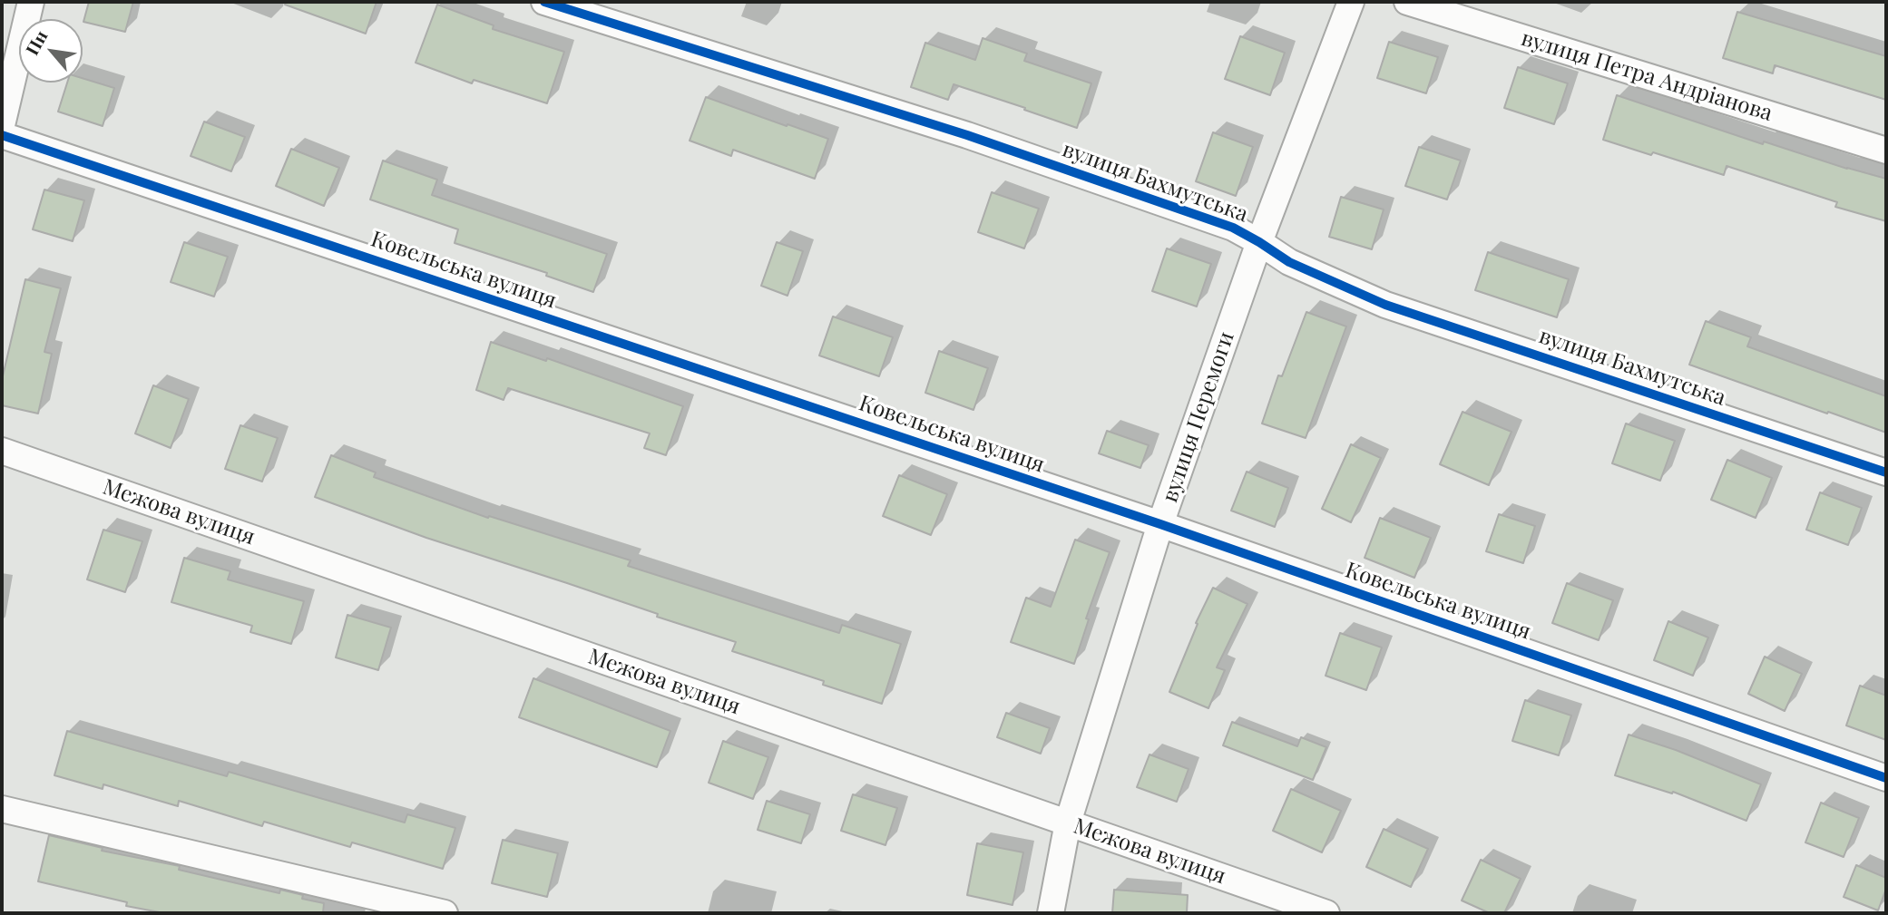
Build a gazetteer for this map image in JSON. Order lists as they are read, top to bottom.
{
  "streets": {
    "street": [
      "вулиця Петра Андріанова",
      "вулиця Бахмутська",
      "Ковельська вулиця",
      "вулиця Перемоги",
      "Межова вулиця"
    ]
  },
  "crossings": [
    ["вулиця Бахмутська", "вулиця Перемоги"],
    ["Ковельська вулиця", "вулиця Перемоги"],
    ["вулиця Перемоги", "Межова вулиця"]
  ],
  "north": "top left"
}
